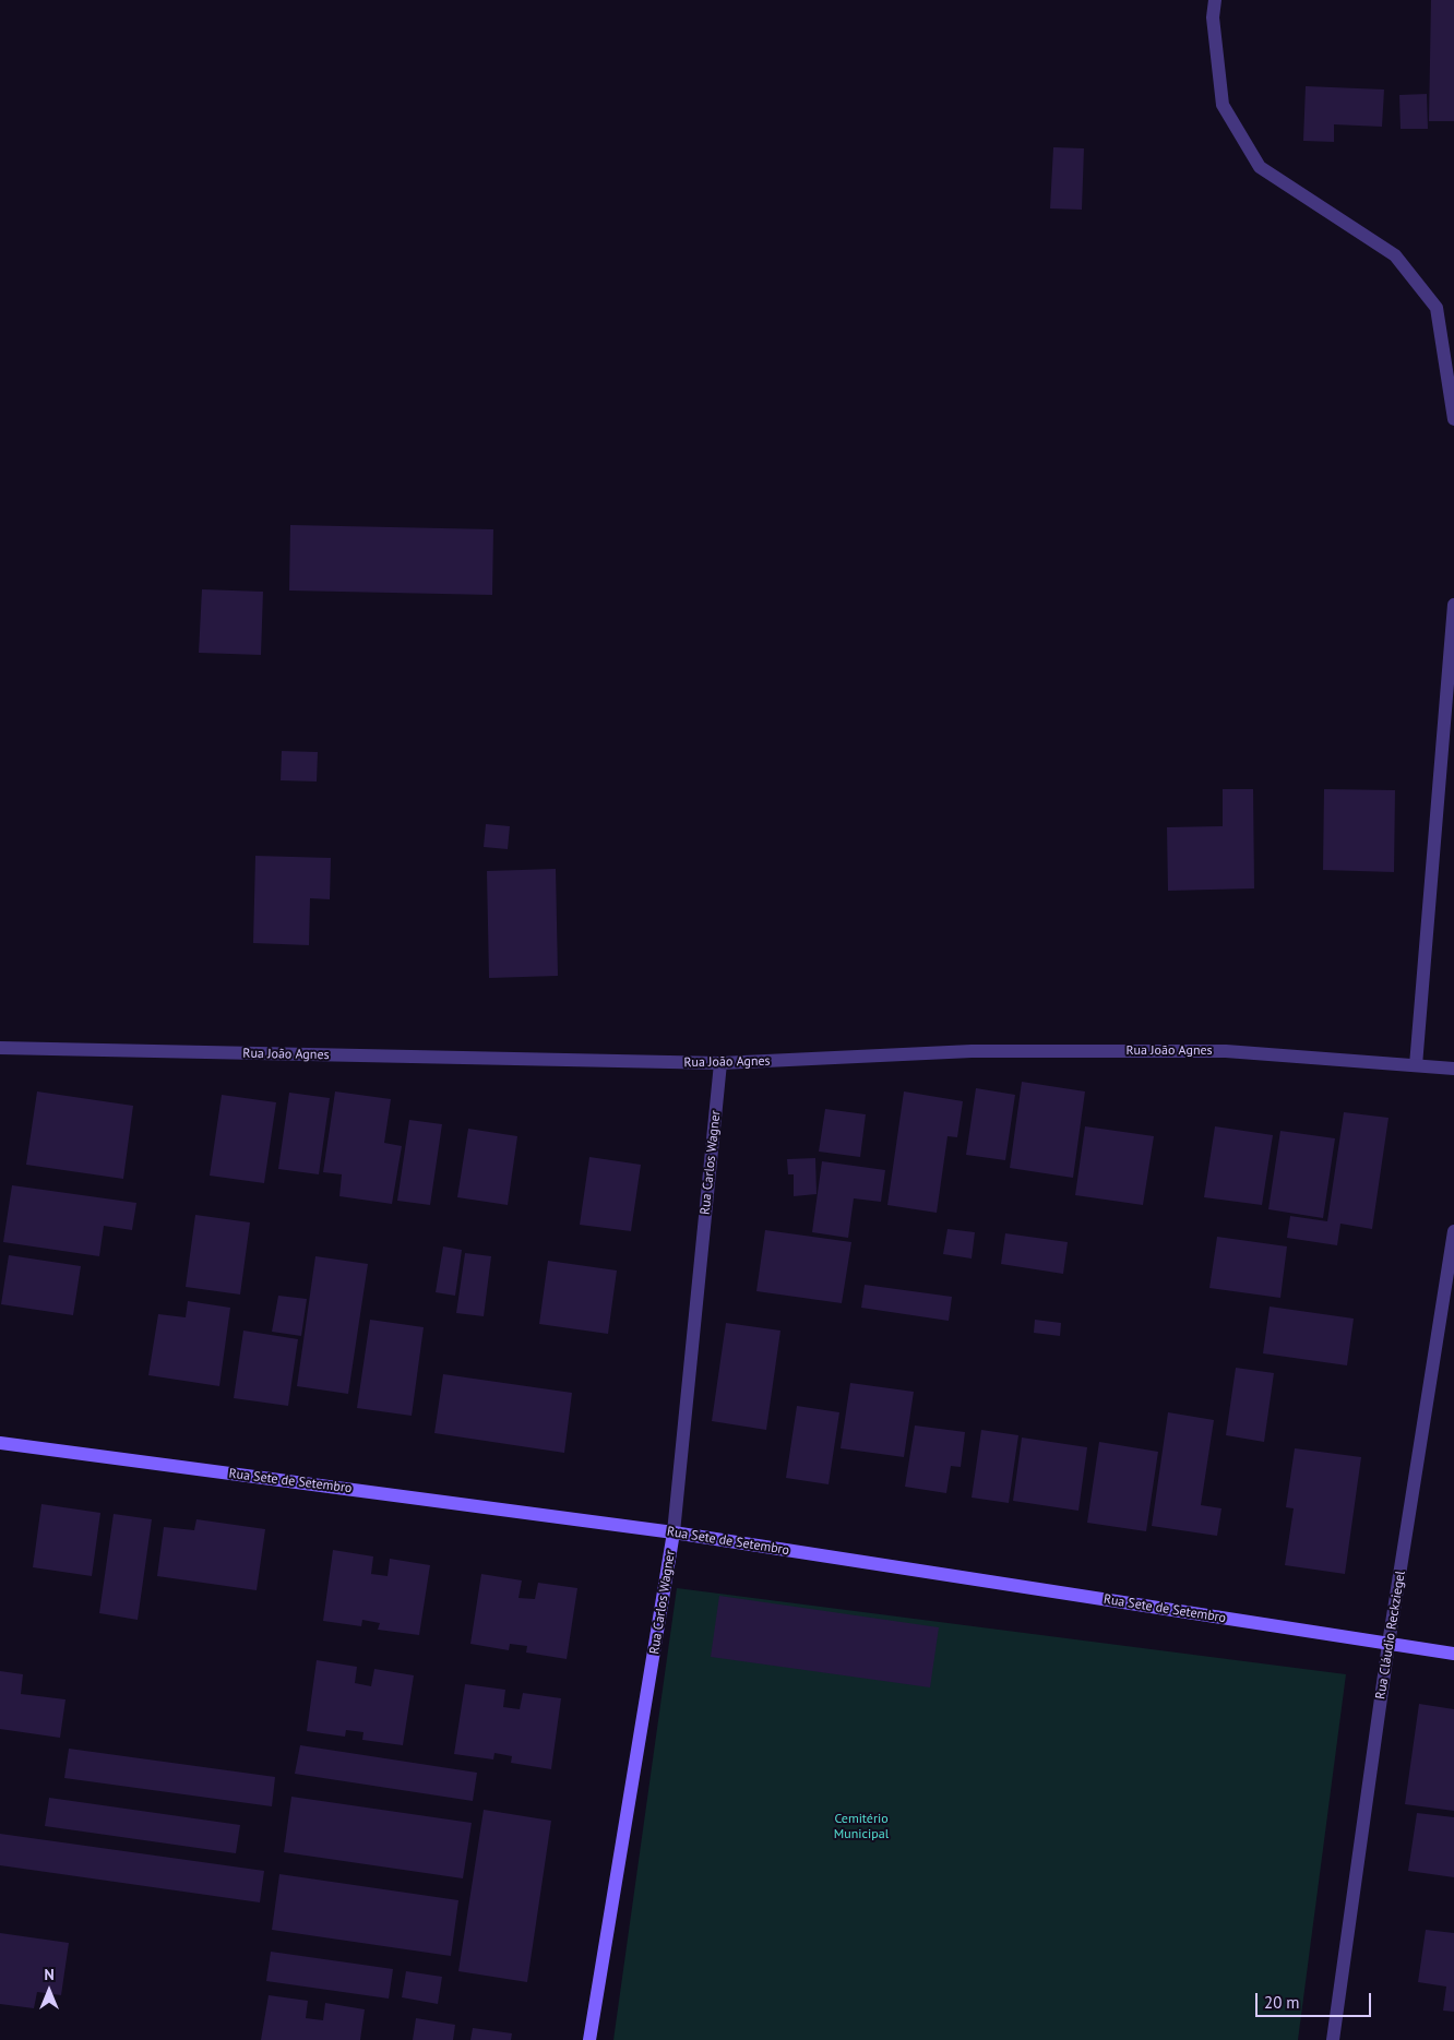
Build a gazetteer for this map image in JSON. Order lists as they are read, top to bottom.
{
  "streets": {
    "street": [
      "Rua João Agnes",
      "Rua Carlos Wagner",
      "Rua Sete de Setembro",
      "Rua Cláudio Reckziegel"
    ]
  },
  "crossings": [
    ["Rua João Agnes", "Rua Carlos Wagner"],
    ["Rua Carlos Wagner", "Rua Sete de Setembro"],
    ["Rua Sete de Setembro", "Rua Cláudio Reckziegel"]
  ],
  "parks": ["Cemitério Municipal"],
  "scale_bar": "20 m",
  "north": "top"
}
